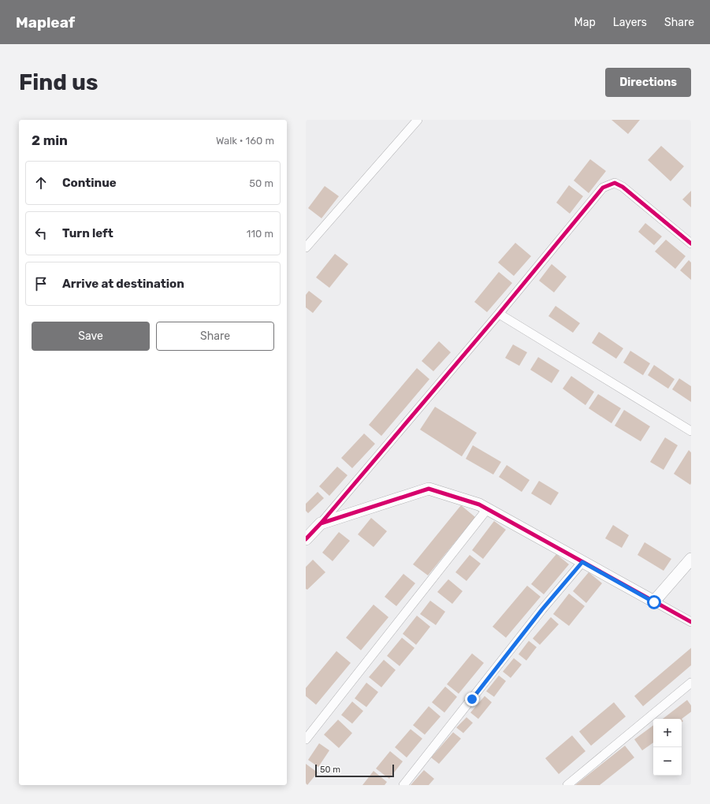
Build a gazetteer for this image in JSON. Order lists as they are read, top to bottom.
{
  "scale_bar": "50 m",
  "page": {
    "header": "Mapleaf",
    "nav": ["Map", "Layers", "Share"],
    "buttons": [
      "Directions",
      ["Save", "Share"]
    ],
    "title": "Find us",
    "heading": ["2 min", "Walk · 160 m"],
    "list": [
      ["Continue", "50 m"],
      ["Turn left", "110 m"],
      "Arrive at destination"
    ],
    "map_buttons": ["+", "−"],
    "scale": "50 m"
  }
}
